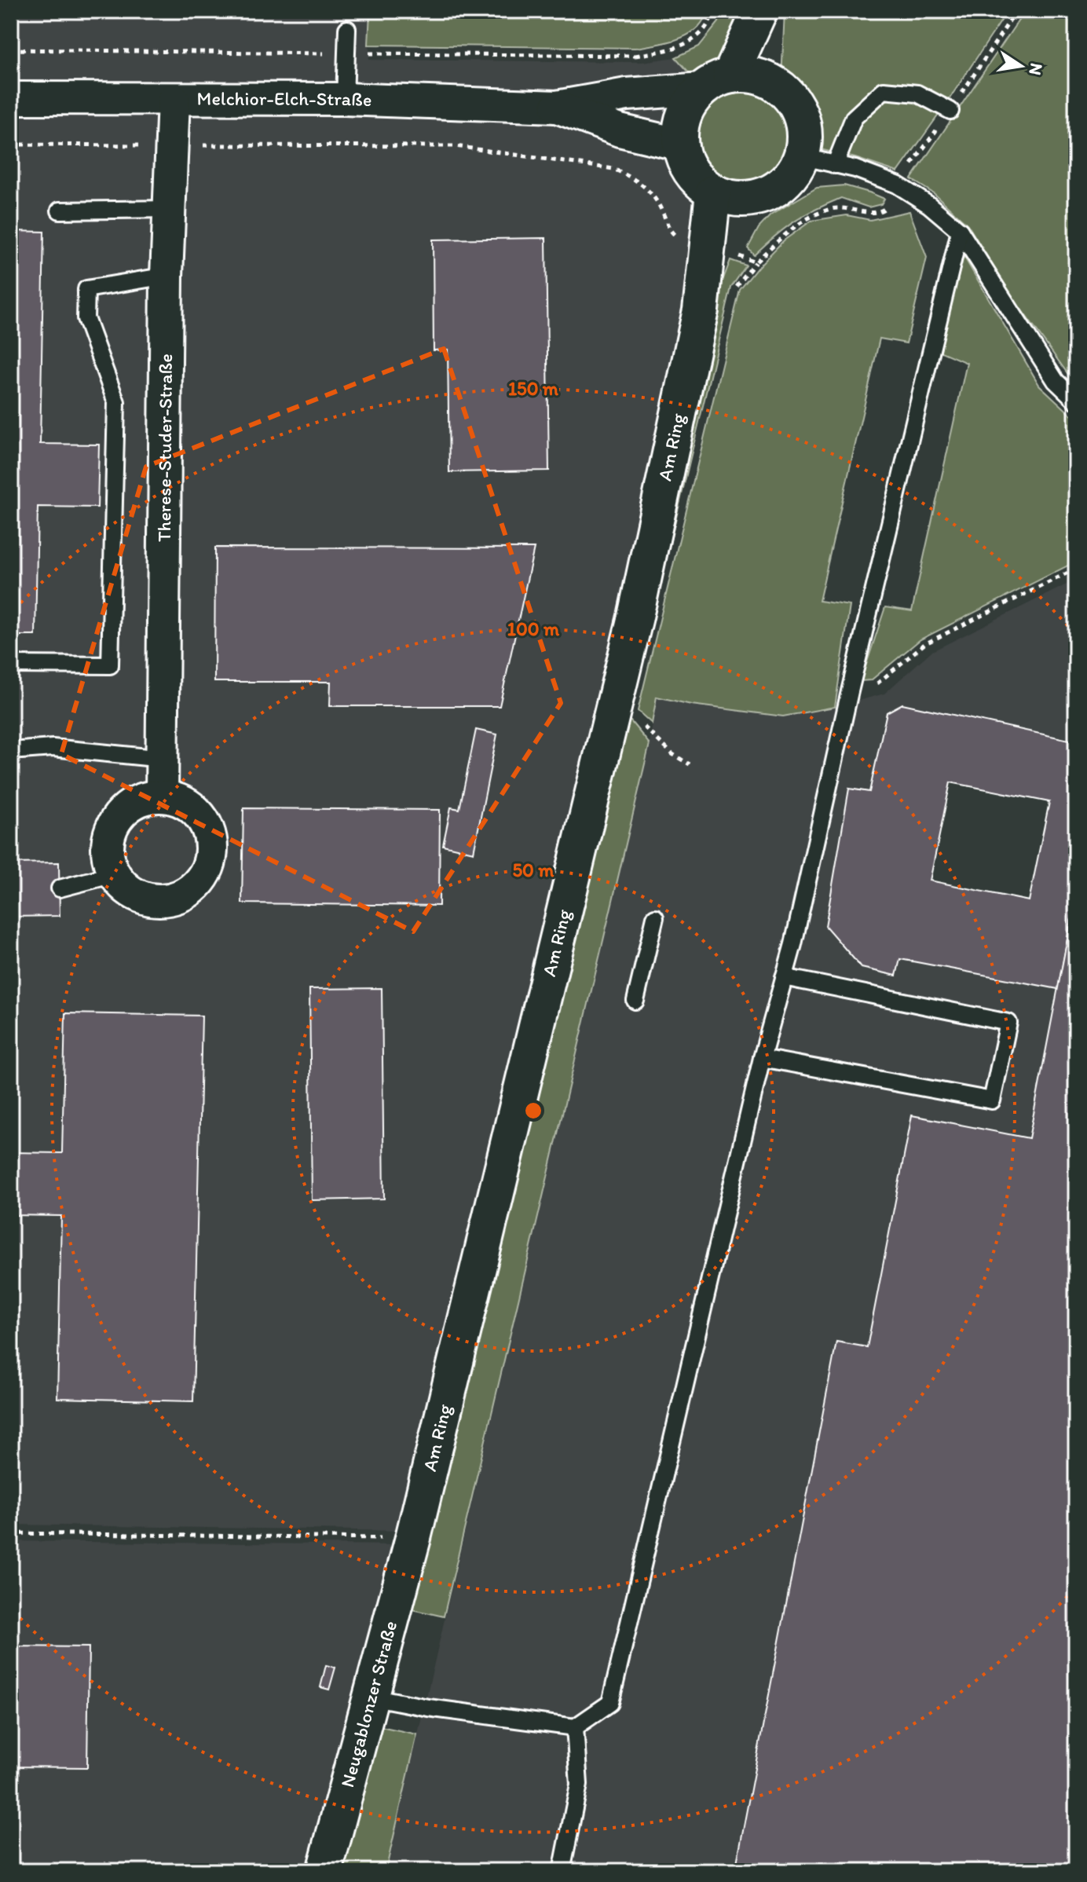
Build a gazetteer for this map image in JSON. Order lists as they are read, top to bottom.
{
  "streets": {
    "street": [
      "Melchior-Elch-Straße",
      "Therese-Studer-Straße",
      "Am Ring",
      "Neugablonzer Straße"
    ]
  },
  "crossings": [
    ["Melchior-Elch-Straße", "Therese-Studer-Straße"],
    ["Melchior-Elch-Straße", "Am Ring"],
    ["Am Ring", "Neugablonzer Straße"]
  ],
  "north": "right",
  "rings": ["150 m", "100 m", "50 m"]
}
